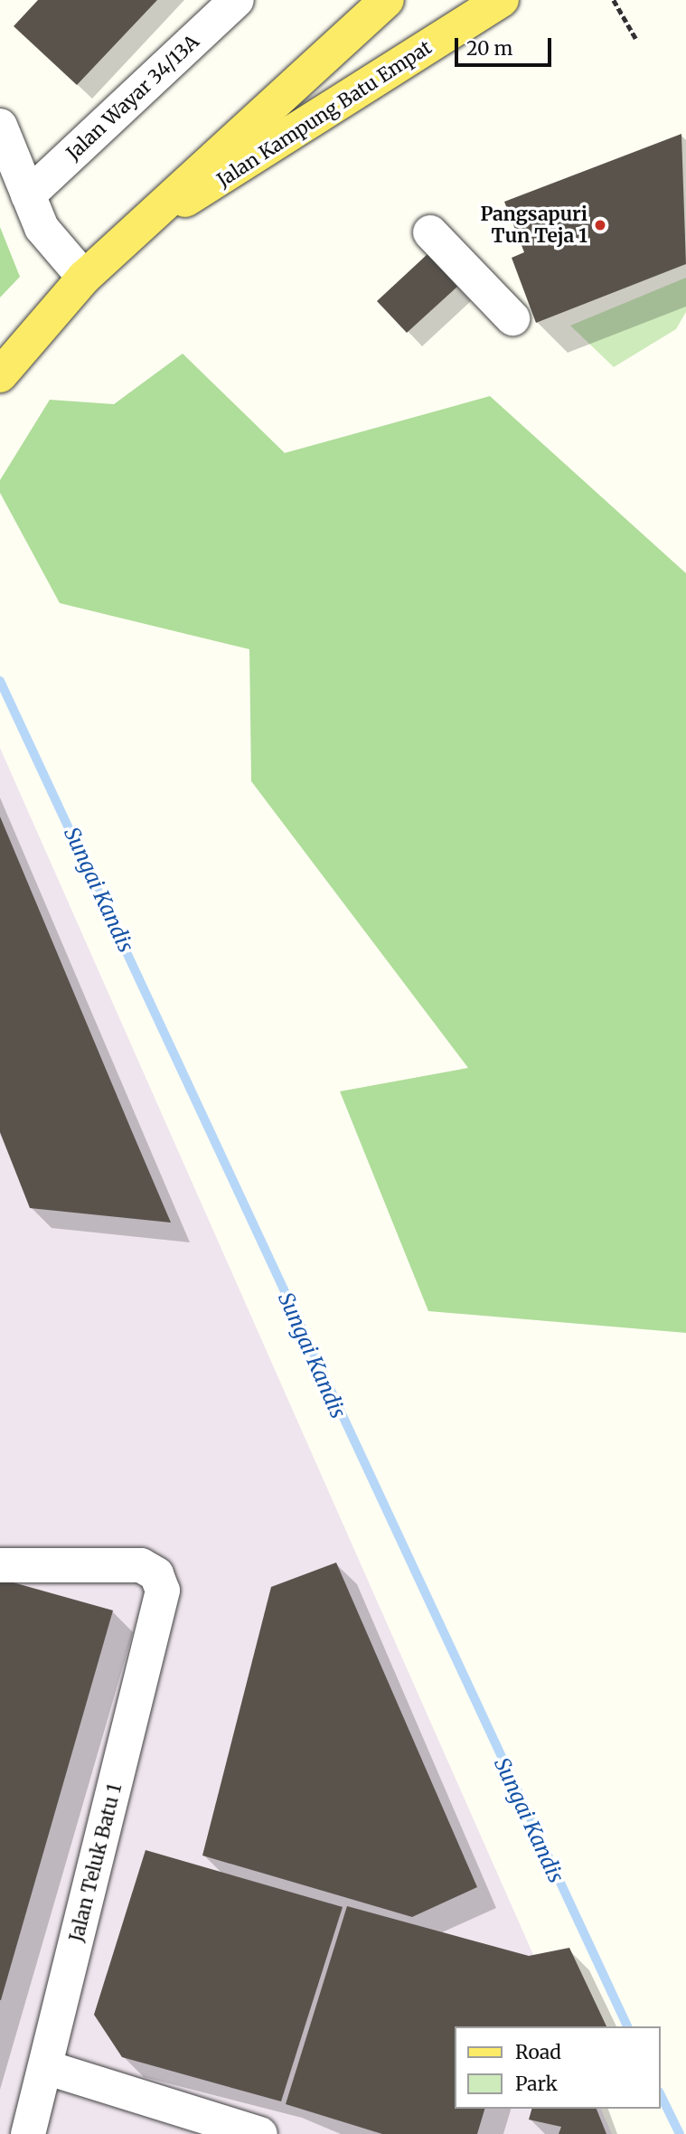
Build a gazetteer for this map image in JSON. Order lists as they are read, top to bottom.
{
  "streets": {
    "main road": ["Jalan Kampung Batu Empat"],
    "street": ["Jalan Wayar 34/13A", "Jalan Teluk Batu 1"]
  },
  "water": ["Sungai Kandis"],
  "places": ["Pangsapuri Tun Teja 1"],
  "legend": ["Road", "Park"],
  "scale_bar": "20 m"
}
